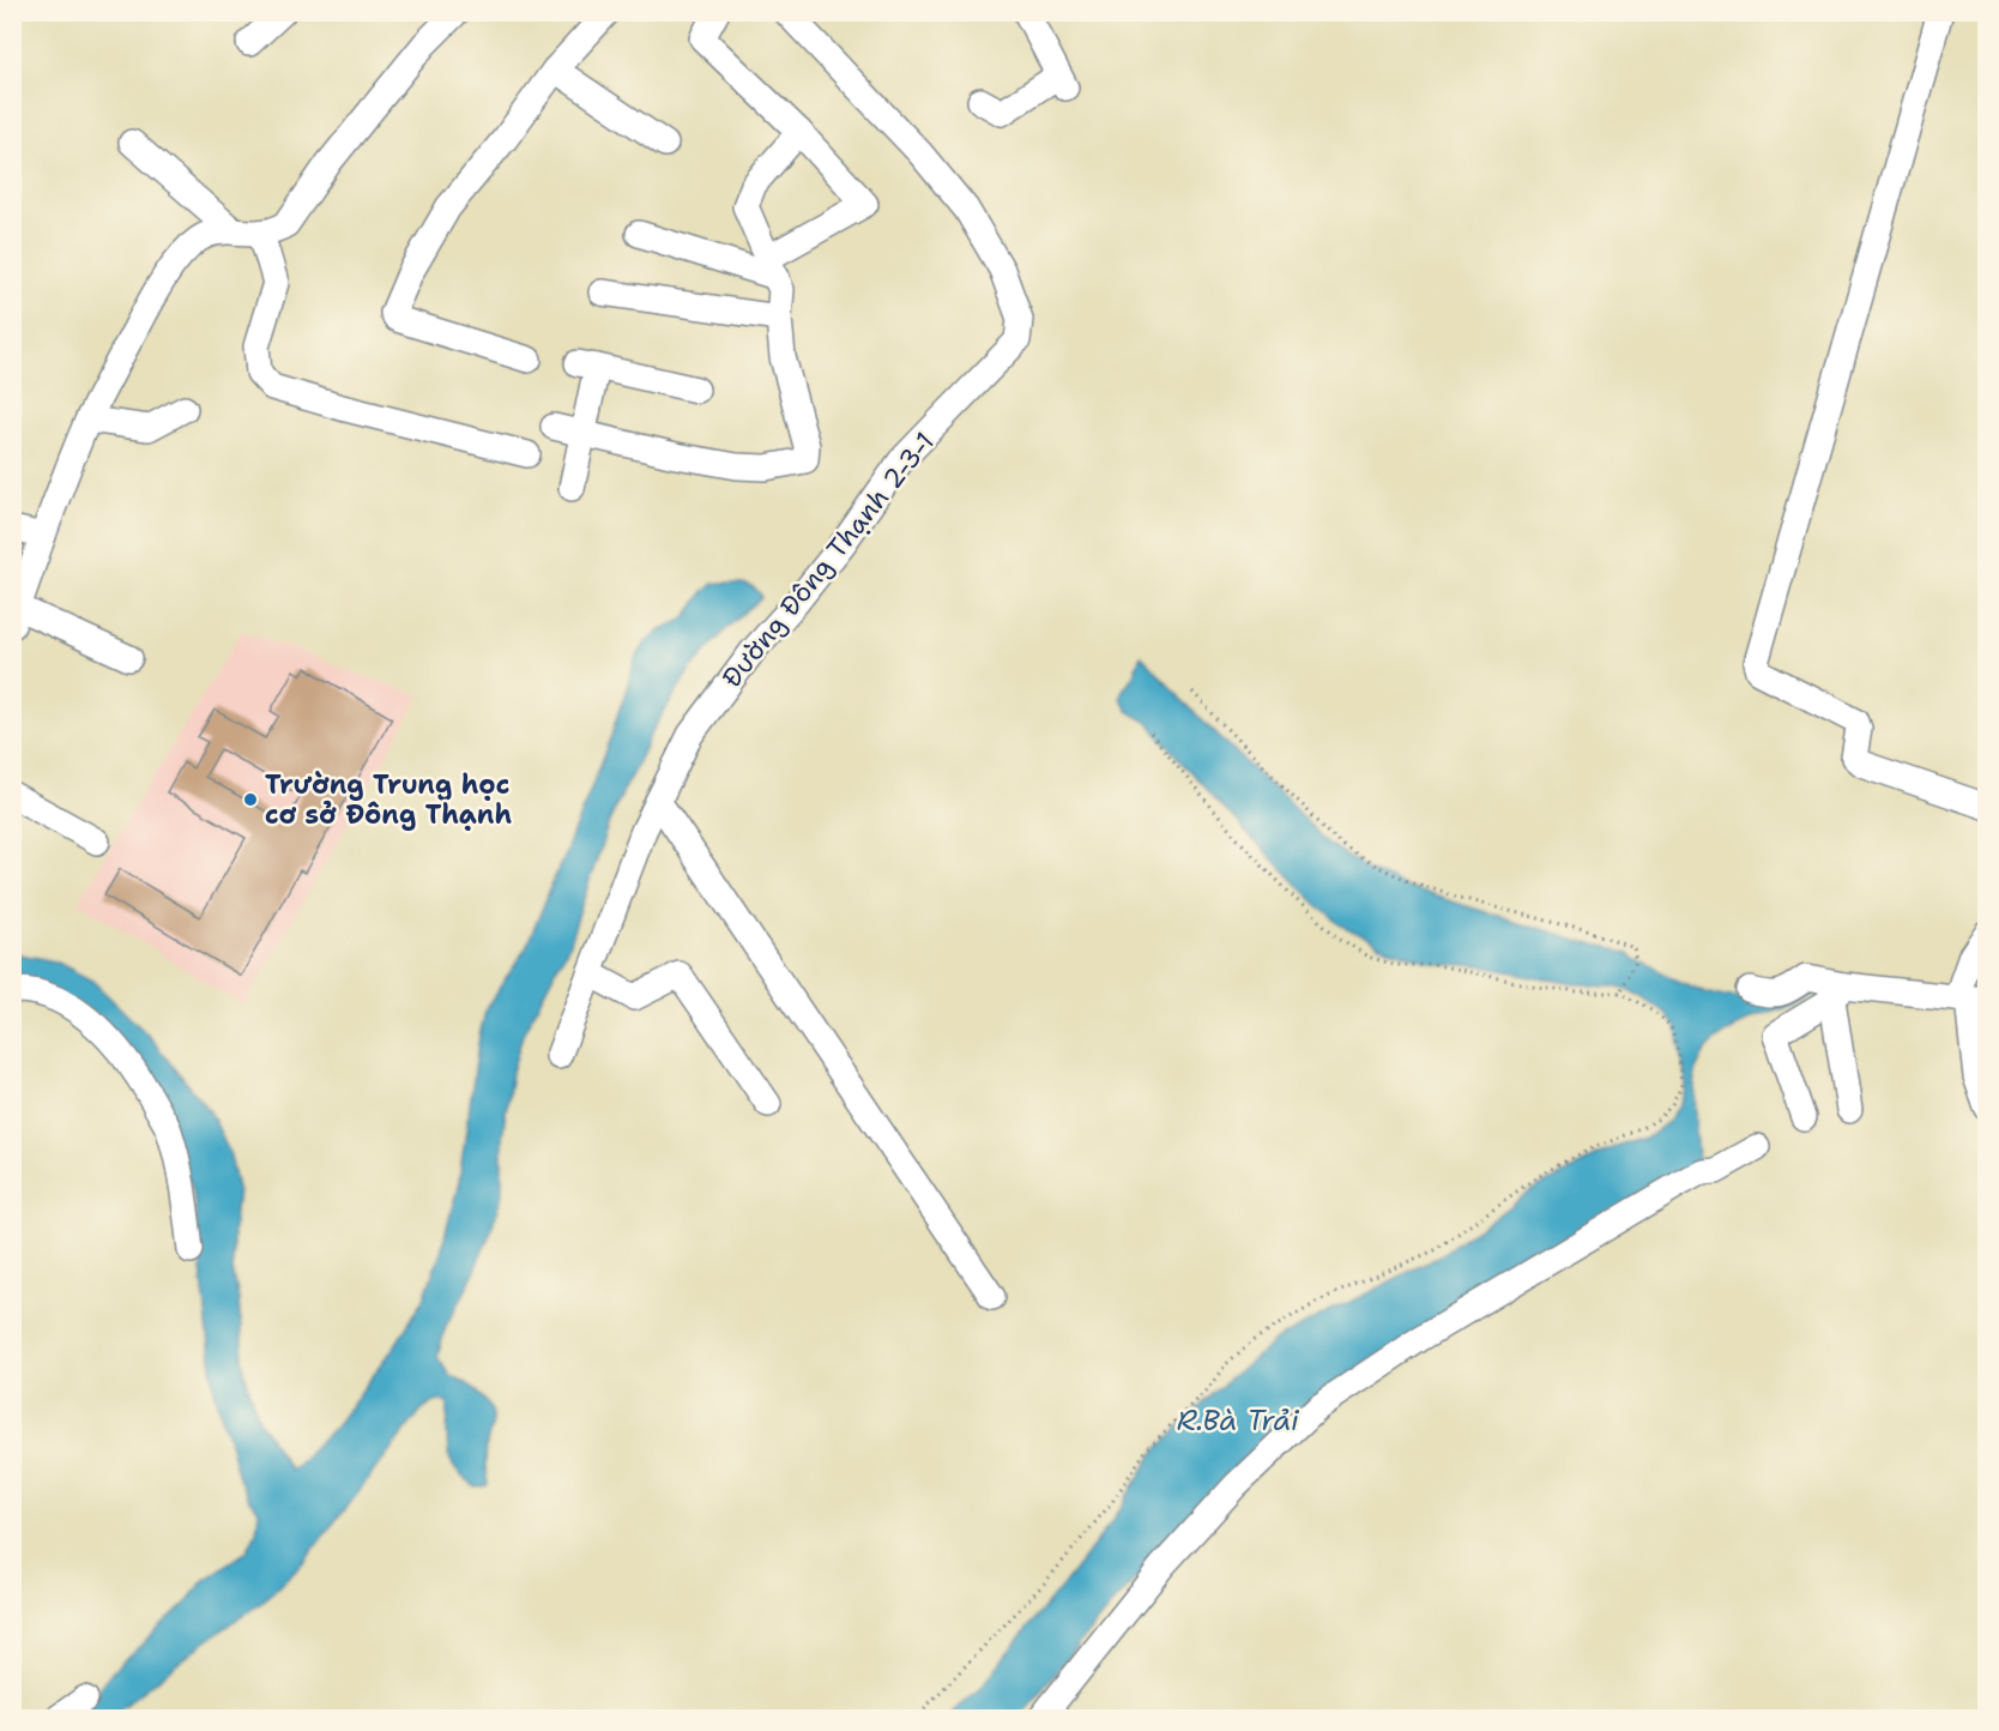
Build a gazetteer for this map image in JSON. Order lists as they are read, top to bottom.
{
  "streets": {
    "street": ["Đường Đông Thạnh 2-3-1"]
  },
  "water": ["R.Bà Trải"],
  "places": ["Trường Trung học cơ sở Đông Thạnh"]
}
